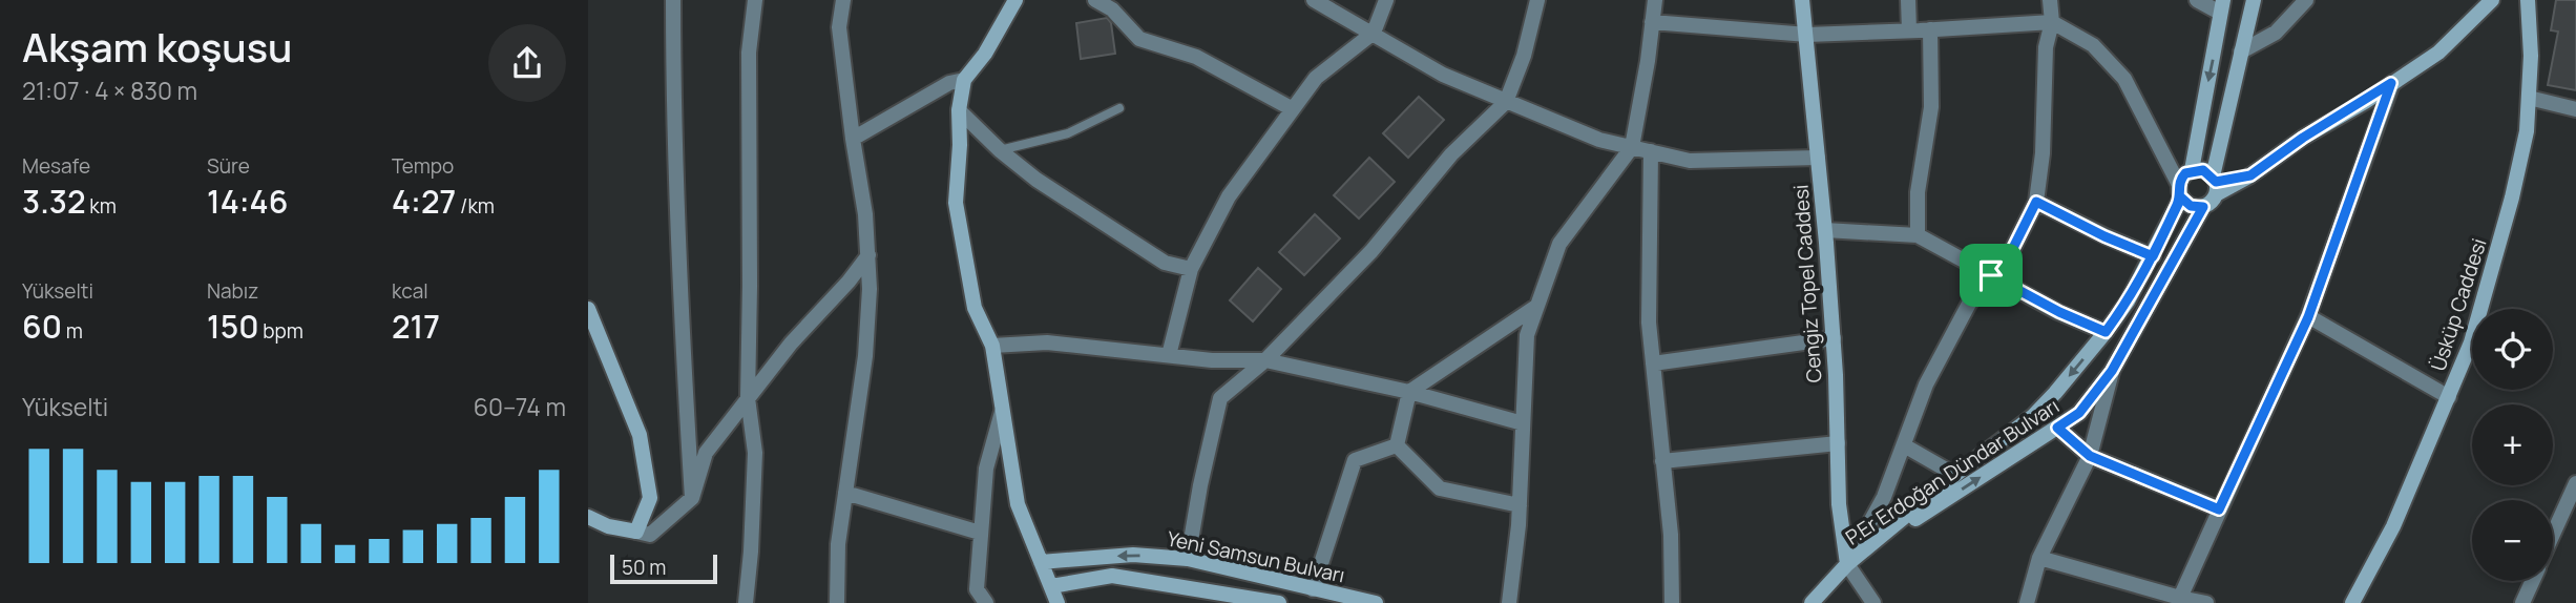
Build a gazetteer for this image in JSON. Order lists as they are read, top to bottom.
{
  "streets": {
    "main road": [
      "Cengiz Topel Caddesi",
      "Üsküp Caddesi",
      "P.Er Erdoğan Dündar Bulvarı",
      "Yeni Samsun Bulvarı"
    ]
  },
  "crossings": [
    ["Cengiz Topel Caddesi", "P.Er Erdoğan Dündar Bulvarı"]
  ],
  "scale_bar": "50 m",
  "page": {
    "heading": ["Akşam koşusu", "21:07 · 4 × 830 m"],
    "stats": [
      ["Mesafe", "3.32 km"],
      ["Süre", "14:46"],
      ["Tempo", "4:27 /km"],
      ["Yükselti", "60 m"],
      ["Nabız", "150 bpm"],
      ["kcal", "217"]
    ],
    "map_buttons": ["+", "−"],
    "chart": ["Yükselti", "60–74 m"],
    "scale": "50 m"
  }
}
